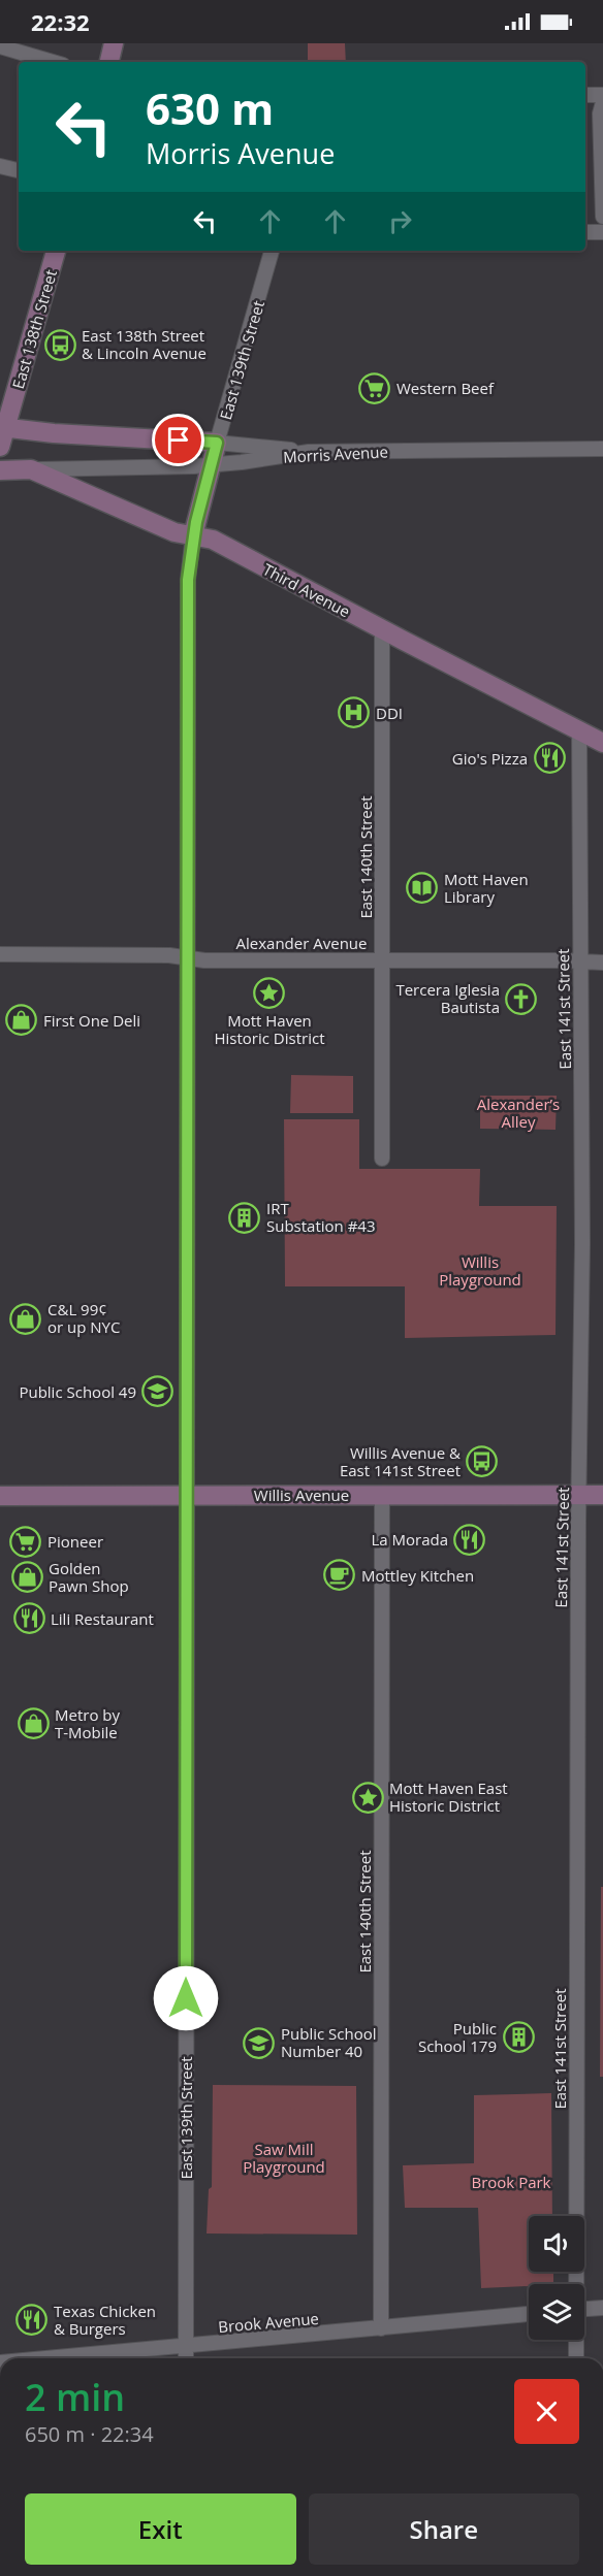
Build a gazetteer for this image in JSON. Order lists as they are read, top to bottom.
{
  "streets": {
    "main road": [
      "East 138th Street",
      "East 139th Street",
      "Third Avenue",
      "Willis Avenue"
    ],
    "street": [
      "Morris Avenue",
      "East 140th Street",
      "Alexander Avenue",
      "East 141st Street",
      "Brook Avenue"
    ]
  },
  "crossings": [
    ["East 139th Street", "Morris Avenue"],
    ["East 139th Street", "Third Avenue"],
    ["East 139th Street", "Alexander Avenue"],
    ["East 139th Street", "Willis Avenue"],
    ["East 139th Street", "Brook Avenue"],
    ["Morris Avenue", "Third Avenue"],
    ["Third Avenue", "East 140th Street"],
    ["Third Avenue", "East 141st Street"],
    ["East 140th Street", "Alexander Avenue"],
    ["East 140th Street", "Willis Avenue"],
    ["East 140th Street", "Brook Avenue"],
    ["Alexander Avenue", "East 141st Street"],
    ["East 141st Street", "Willis Avenue"]
  ],
  "parks": [
    "Alexander’s Alley",
    "Willis Playground",
    "Saw Mill Playground",
    "Brook Park"
  ],
  "places": {
    "bus stop": ["East 138th Street & Lincoln Avenue", "Willis Avenue & East 141st Street"],
    "supermarket": ["Western Beef", "Pioneer"],
    "hospital": ["DDI"],
    "restaurant": [
      "Gio's Pizza",
      "La Morada",
      "Lili Restaurant",
      "Texas Chicken & Burgers"
    ],
    "library": ["Mott Haven Library"],
    "place": ["Mott Haven Historic District", "Mott Haven East Historic District"],
    "church": ["Tercera Iglesia Bautista"],
    "shop": [
      "First One Deli",
      "C&L 99¢ or up NYC",
      "Golden Pawn Shop",
      "Metro by T-Mobile"
    ],
    "building": ["IRT Substation #43", "Public School 179"],
    "school or university": ["Public School 49", "Public School Number 40"],
    "cafe": ["Mottley Kitchen"]
  },
  "page": {
    "status": "22:32",
    "turn": ["630 m", "Morris Avenue"],
    "heading": ["2 min", "650 m · 22:34"],
    "buttons": ["Exit", "Share"]
  }
}
